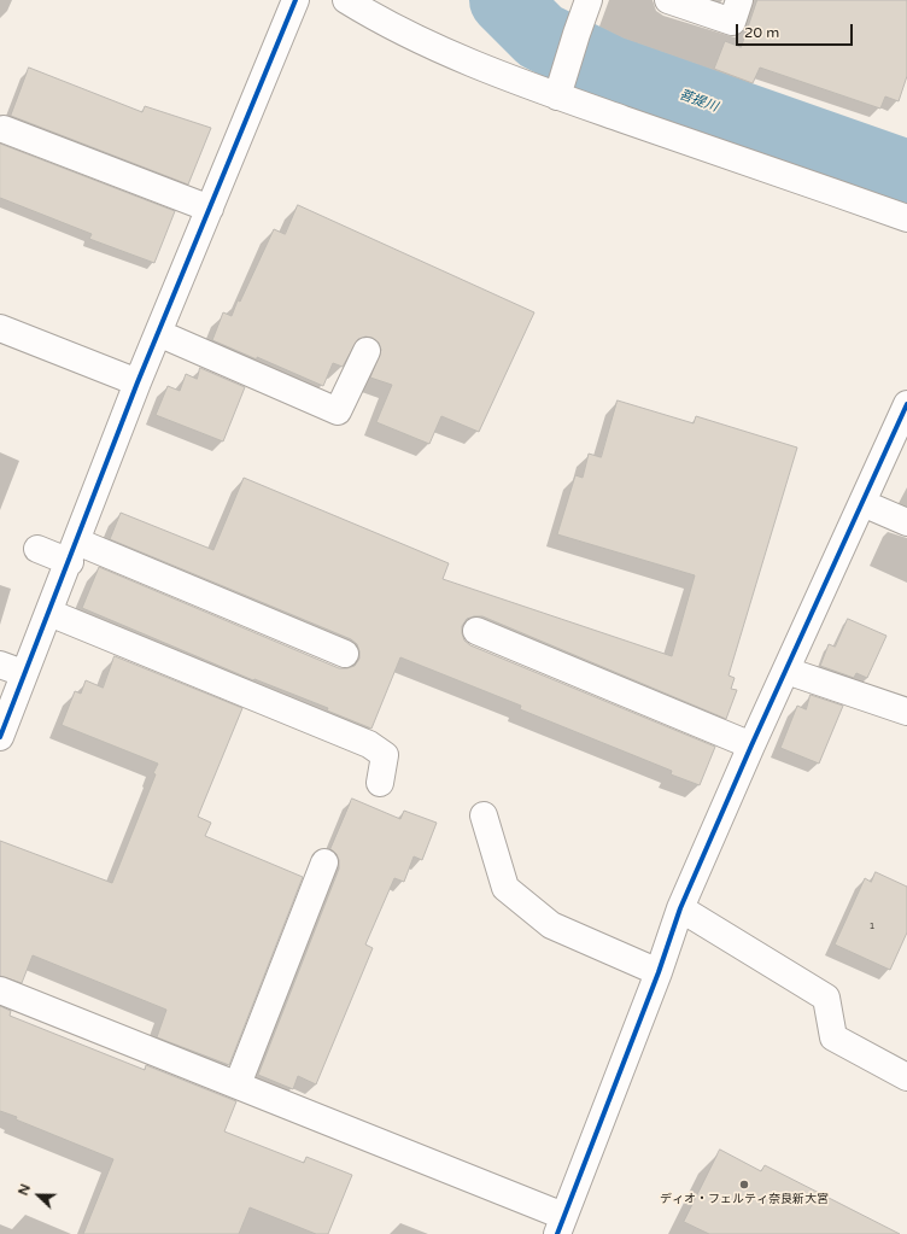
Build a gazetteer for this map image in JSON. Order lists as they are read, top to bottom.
{
  "water": ["菩提川"],
  "places": ["ディオ・フェルティ奈良新大宮"],
  "house_numbers": ["1"],
  "scale_bar": "20 m",
  "north": "left"
}
